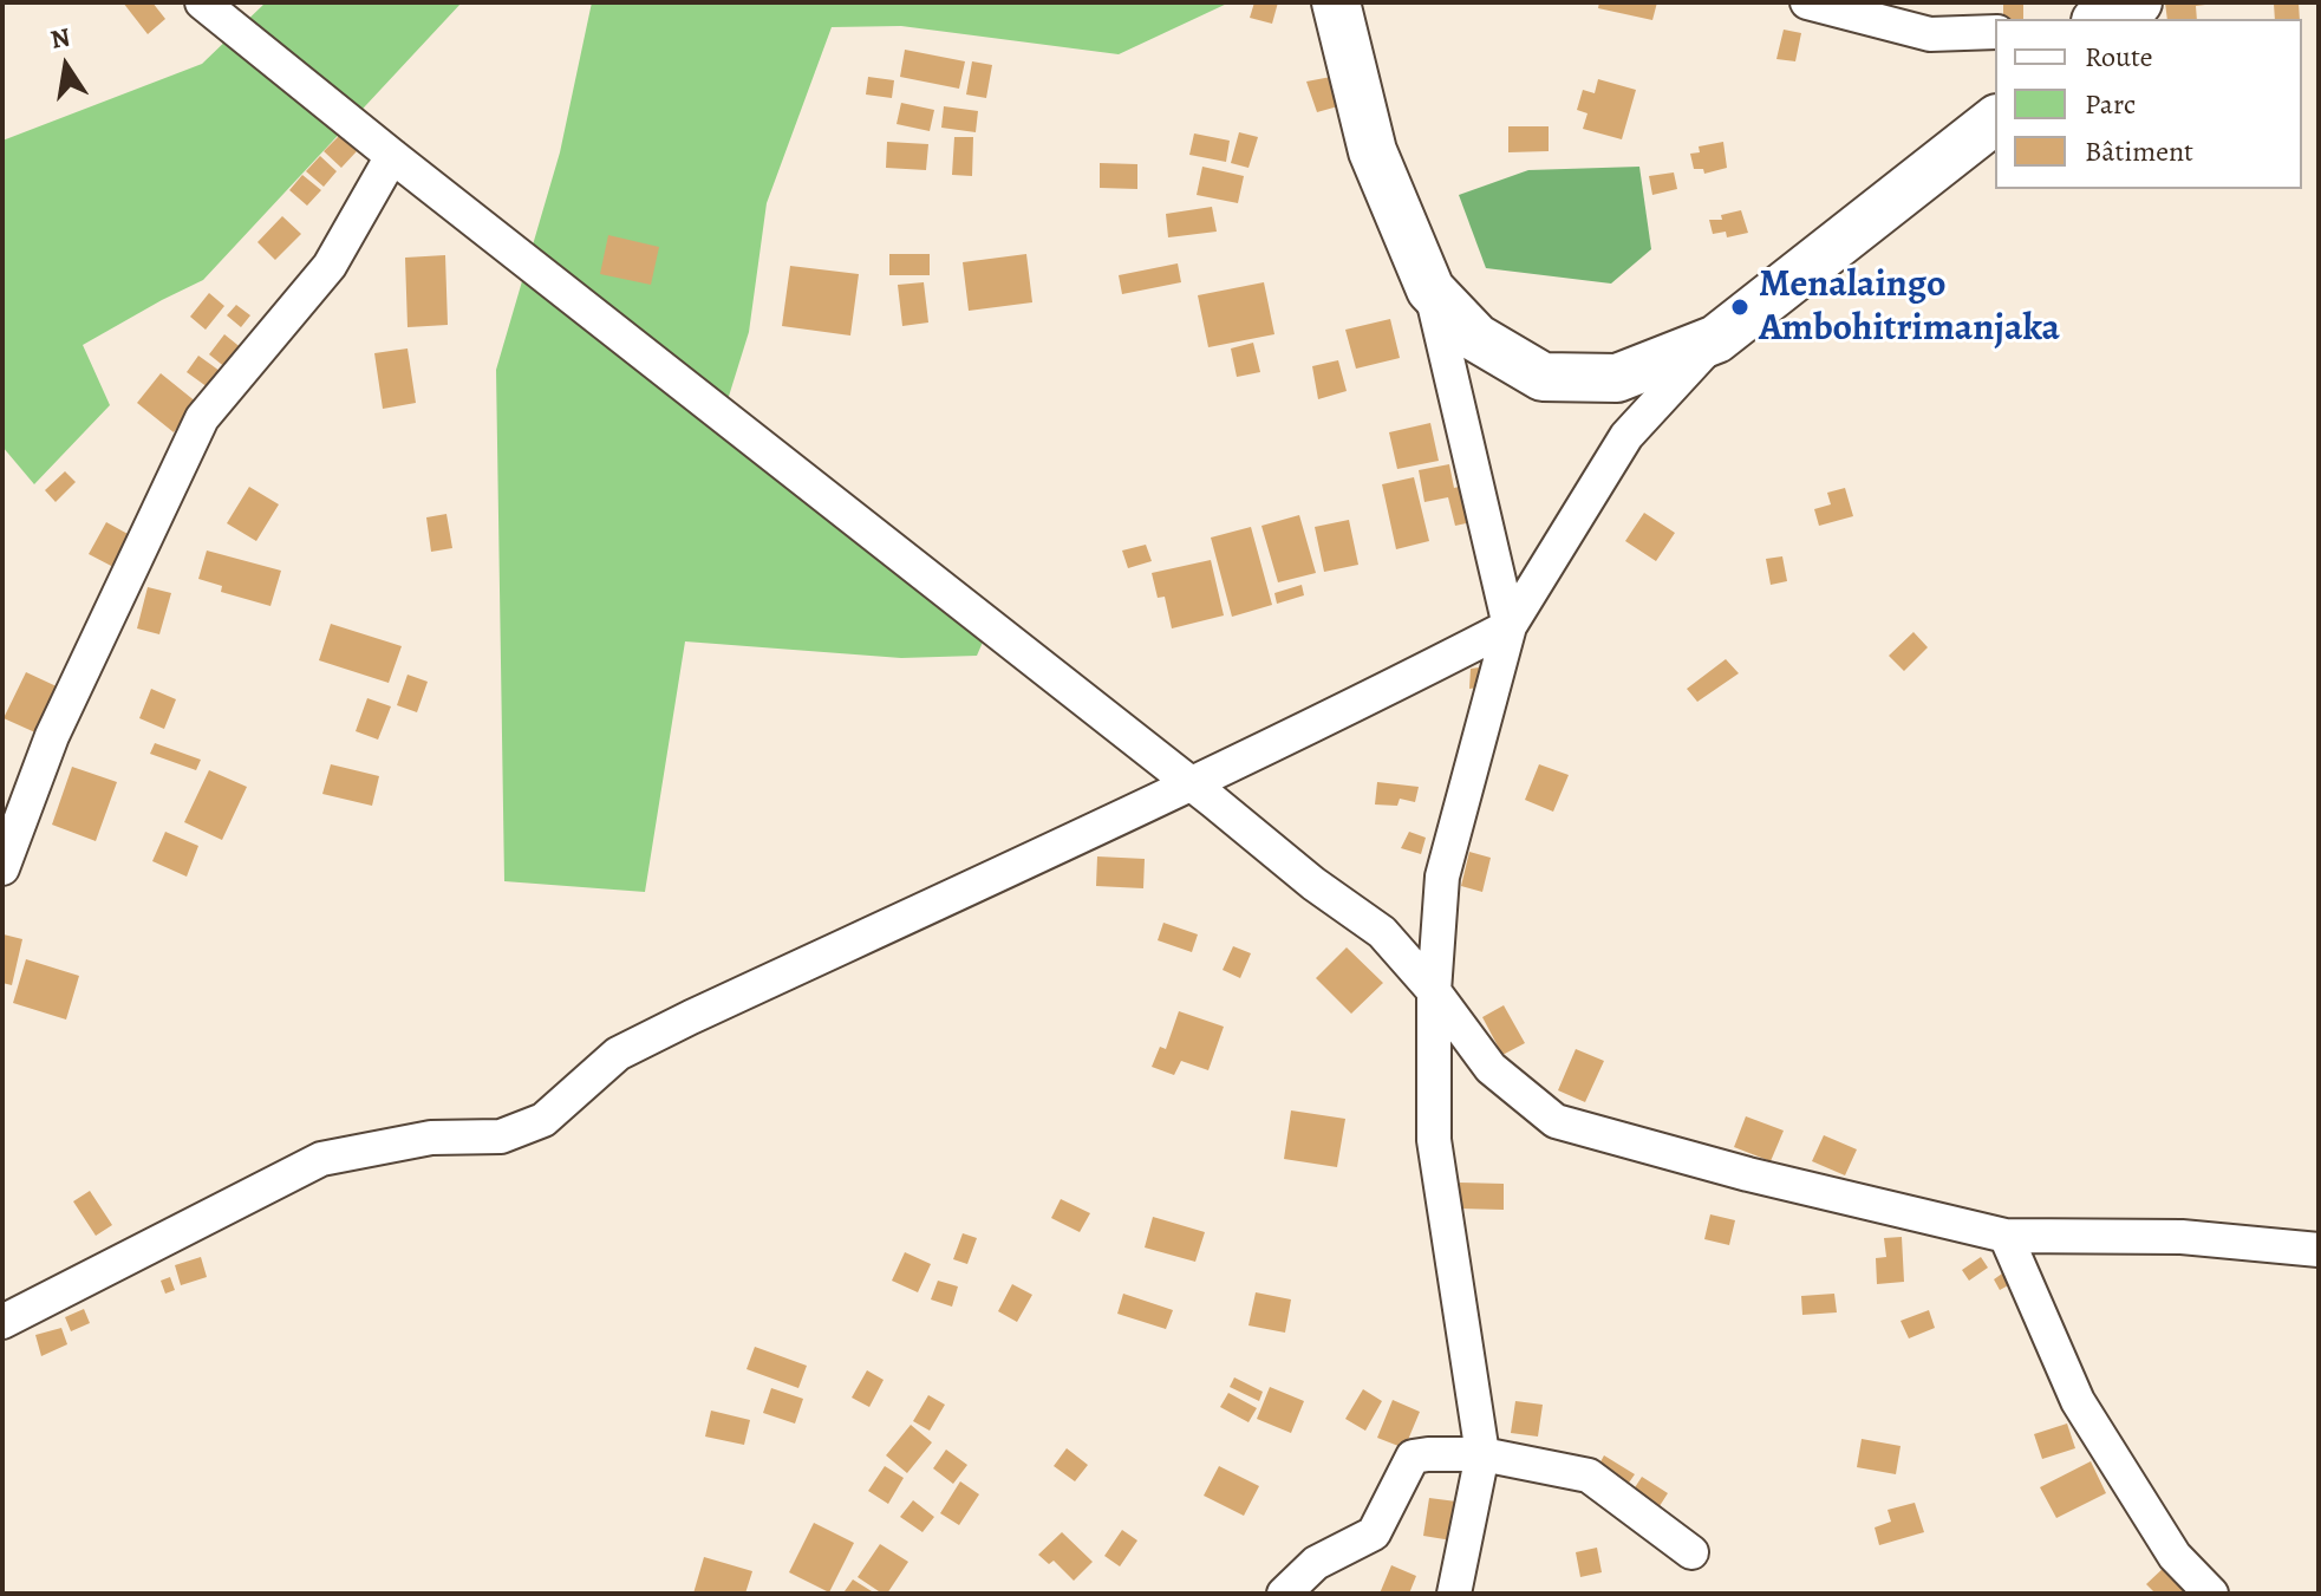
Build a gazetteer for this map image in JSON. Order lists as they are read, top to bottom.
{
  "places": ["Menalaingo Ambohitrimanjaka"],
  "legend": ["Route", "Parc", "Bâtiment"],
  "north": "top"
}
